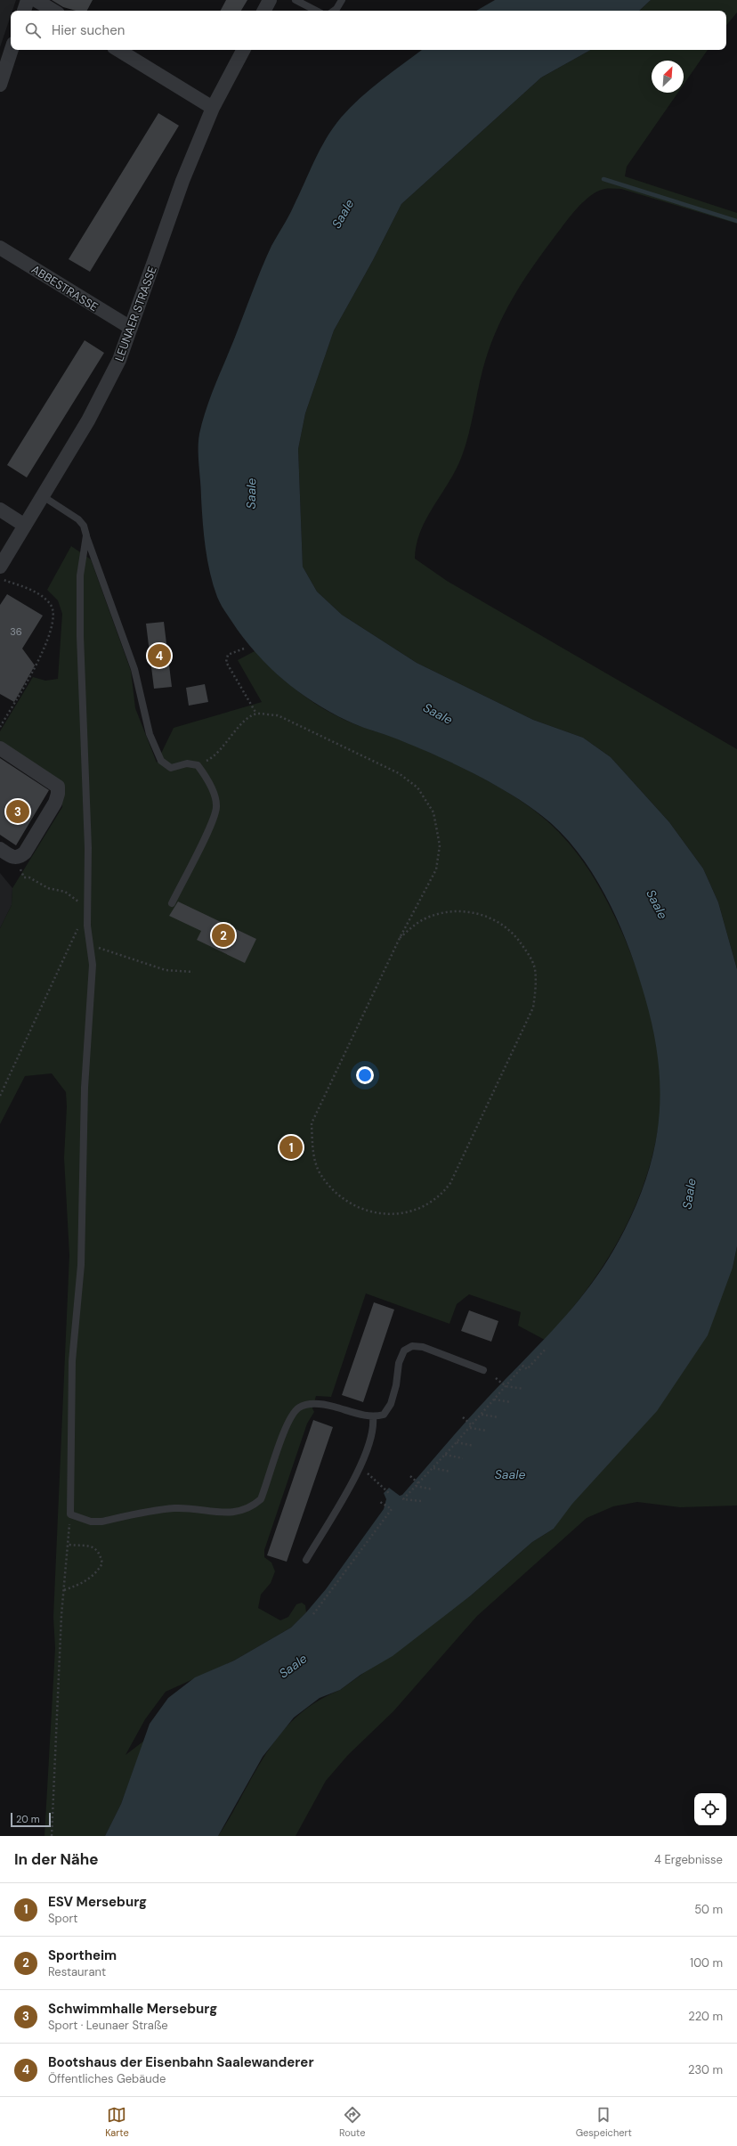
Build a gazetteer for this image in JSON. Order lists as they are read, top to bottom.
{
  "streets": {
    "street": ["ABBESTRASSE", "LEUNAER STRASSE"]
  },
  "crossings": [
    ["ABBESTRASSE", "LEUNAER STRASSE"]
  ],
  "water": ["Saale"],
  "house_numbers": ["36"],
  "scale_bar": "20 m",
  "north": "top right",
  "page": {
    "search": "Hier suchen",
    "pins": [
      "4",
      "3",
      "2",
      "1"
    ],
    "scale": "20 m",
    "heading": ["In der Nähe", "4 Ergebnisse"],
    "list": [
      {
        "mark": "1",
        "name": "ESV Merseburg",
        "note": "Sport",
        "value": "50 m"
      },
      {
        "mark": "2",
        "name": "Sportheim",
        "note": "Restaurant",
        "value": "100 m"
      },
      {
        "mark": "3",
        "name": "Schwimmhalle Merseburg",
        "note": "Sport · Leunaer Straße",
        "value": "220 m"
      },
      {
        "mark": "4",
        "name": "Bootshaus der Eisenbahn Saalewanderer",
        "note": "Öffentliches Gebäude",
        "value": "230 m"
      }
    ],
    "nav": ["Karte", "Route", "Gespeichert"]
  }
}
